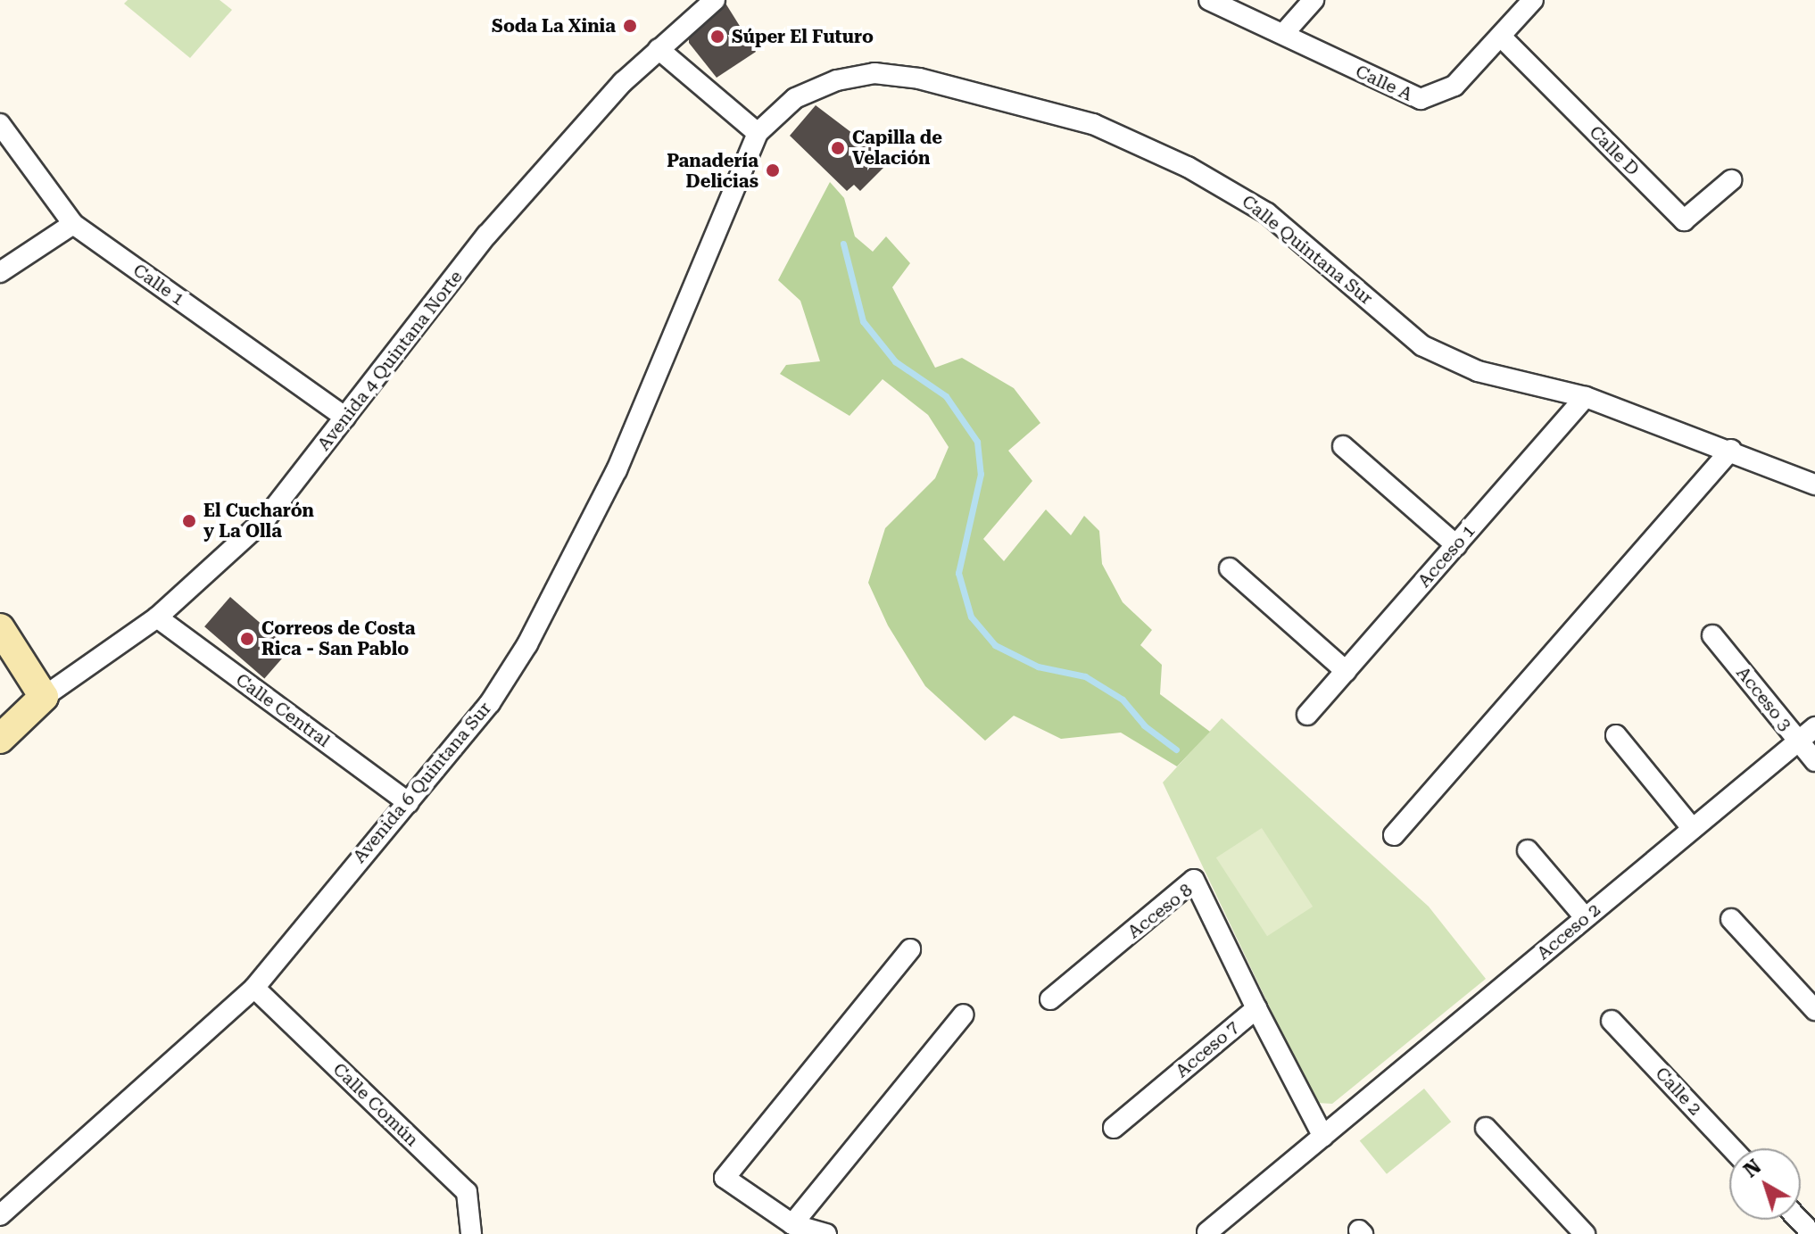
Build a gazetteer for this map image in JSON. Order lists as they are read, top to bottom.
{
  "streets": {
    "street": [
      "Calle A",
      "Calle D",
      "Calle Quintana Sur",
      "Calle 1",
      "Avenida 4 Quintana Norte",
      "Acceso 1",
      "Acceso 3",
      "Calle Central",
      "Avenida 6 Quintana Sur",
      "Acceso 8",
      "Acceso 2",
      "Acceso 7",
      "Calle 2",
      "Calle Común"
    ]
  },
  "crossings": [
    ["Calle A", "Calle D"],
    ["Calle Quintana Sur", "Acceso 1"],
    ["Calle Quintana Sur", "Avenida 6 Quintana Sur"],
    ["Calle 1", "Avenida 4 Quintana Norte"],
    ["Avenida 4 Quintana Norte", "Calle Central"],
    ["Acceso 3", "Acceso 2"],
    ["Calle Central", "Avenida 6 Quintana Sur"],
    ["Avenida 6 Quintana Sur", "Calle Común"],
    ["Acceso 8", "Acceso 7"],
    ["Acceso 2", "Acceso 7"]
  ],
  "places": [
    "Soda La Xinia",
    "Súper El Futuro",
    "Capilla de Velación",
    "Panadería Delicias",
    "El Cucharón y La Olla",
    "Correos de Costa Rica - San Pablo"
  ],
  "north": "top left"
}
